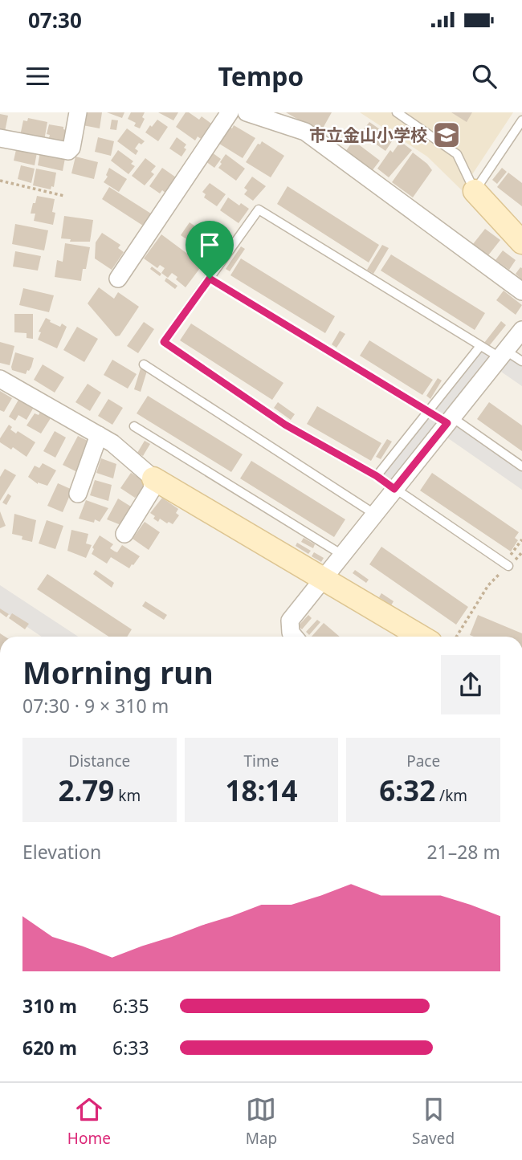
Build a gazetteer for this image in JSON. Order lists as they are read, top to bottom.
{
  "places": {
    "school or university": ["市立金山小学校"]
  },
  "page": {
    "status": "07:30",
    "header": "Tempo",
    "heading": ["Morning run", "07:30 · 9 × 310 m"],
    "stats": [
      ["Distance", "2.79 km"],
      ["Time", "18:14"],
      ["Pace", "6:32 /km"]
    ],
    "chart": ["Elevation", "21–28 m"],
    "list": [
      {
        "name": "310 m",
        "note": "6:35"
      },
      {
        "name": "620 m",
        "note": "6:33"
      }
    ],
    "tabs": ["Home", "Map", "Saved"]
  }
}
